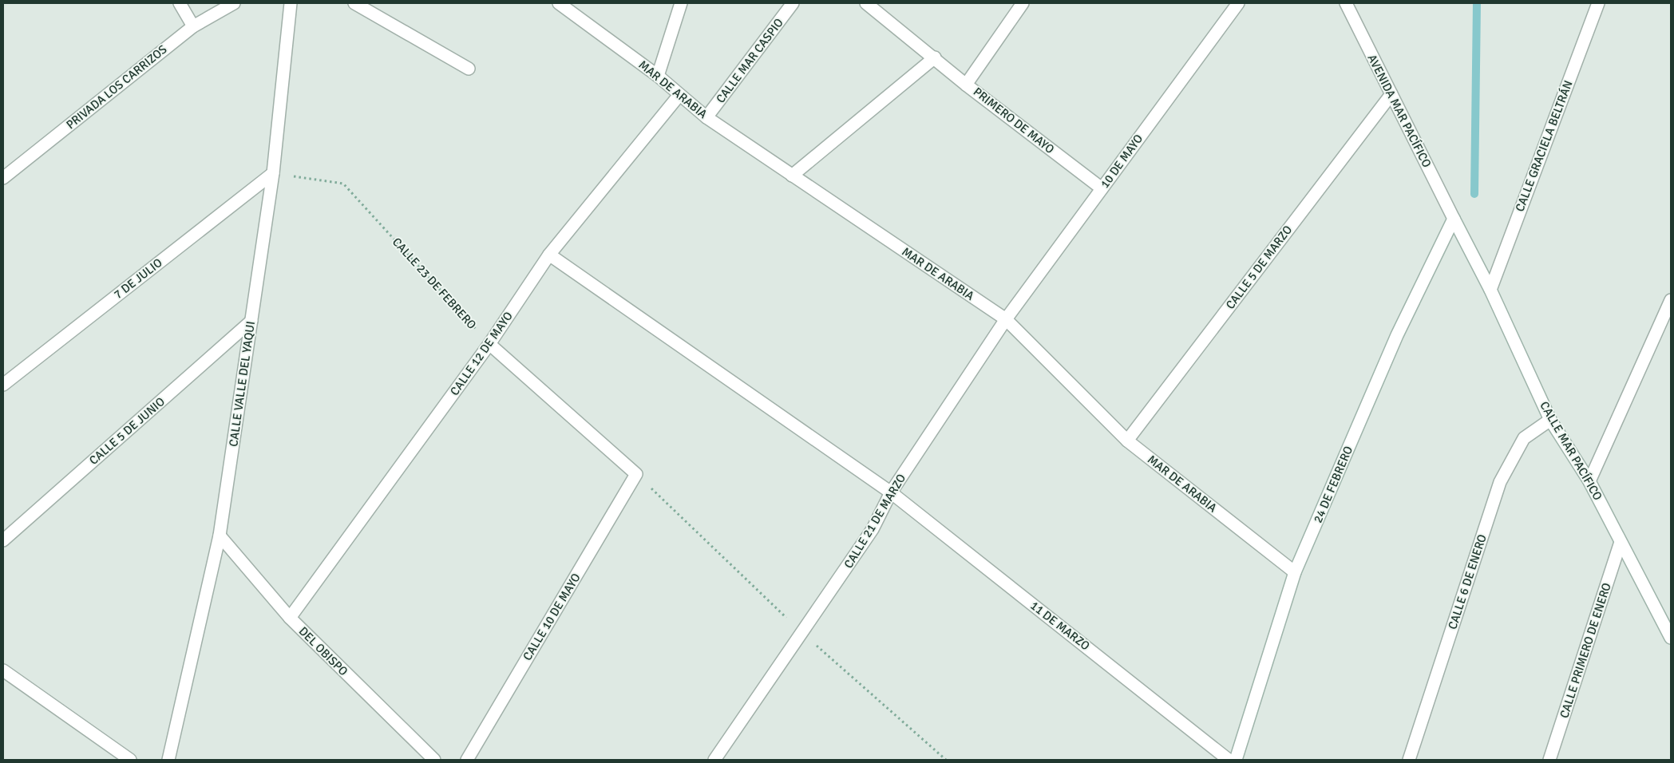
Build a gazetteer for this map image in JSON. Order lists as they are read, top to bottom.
{
  "streets": {
    "street": [
      "CALLE MAR CASPIO",
      "PRIVADA LOS CARRIZOS",
      "MAR DE ARABIA",
      "AVENIDA MAR PACÍFICO",
      "PRIMERO DE MAYO",
      "CALLE GRACIELA BELTRÁN",
      "10 DE MAYO",
      "CALLE 5 DE MARZO",
      "7 DE JULIO",
      "CALLE 12 DE MAYO",
      "CALLE VALLE DEL YAQUI",
      "CALLE 5 DE JUNIO",
      "CALLE MAR PACÍFICO",
      "24 DE FEBRERO",
      "CALLE 21 DE MARZO",
      "CALLE 6 DE ENERO",
      "CALLE 10 DE MAYO",
      "11 DE MARZO",
      "CALLE PRIMERO DE ENERO",
      "DEL OBISPO"
    ],
    "path": ["CALLE 23 DE FEBRERO"]
  },
  "crossings": [
    ["CALLE MAR CASPIO", "MAR DE ARABIA"],
    ["MAR DE ARABIA", "10 DE MAYO"],
    ["MAR DE ARABIA", "CALLE 5 DE MARZO"],
    ["MAR DE ARABIA", "CALLE 12 DE MAYO"],
    ["MAR DE ARABIA", "24 DE FEBRERO"],
    ["MAR DE ARABIA", "CALLE 21 DE MARZO"],
    ["AVENIDA MAR PACÍFICO", "CALLE 5 DE MARZO"],
    ["AVENIDA MAR PACÍFICO", "CALLE MAR PACÍFICO"],
    ["AVENIDA MAR PACÍFICO", "24 DE FEBRERO"],
    ["PRIMERO DE MAYO", "10 DE MAYO"],
    ["CALLE GRACIELA BELTRÁN", "CALLE MAR PACÍFICO"],
    ["10 DE MAYO", "CALLE 21 DE MARZO"],
    ["7 DE JULIO", "CALLE 23 DE FEBRERO"],
    ["7 DE JULIO", "CALLE VALLE DEL YAQUI"],
    ["CALLE 23 DE FEBRERO", "CALLE 12 DE MAYO"],
    ["CALLE 23 DE FEBRERO", "CALLE VALLE DEL YAQUI"],
    ["CALLE 23 DE FEBRERO", "CALLE 10 DE MAYO"],
    ["CALLE 12 DE MAYO", "CALLE 10 DE MAYO"],
    ["CALLE 12 DE MAYO", "11 DE MARZO"],
    ["CALLE 12 DE MAYO", "DEL OBISPO"],
    ["CALLE VALLE DEL YAQUI", "CALLE 5 DE JUNIO"],
    ["CALLE VALLE DEL YAQUI", "DEL OBISPO"],
    ["CALLE MAR PACÍFICO", "24 DE FEBRERO"],
    ["CALLE MAR PACÍFICO", "CALLE 6 DE ENERO"],
    ["CALLE MAR PACÍFICO", "CALLE PRIMERO DE ENERO"],
    ["CALLE 21 DE MARZO", "11 DE MARZO"]
  ]
}
